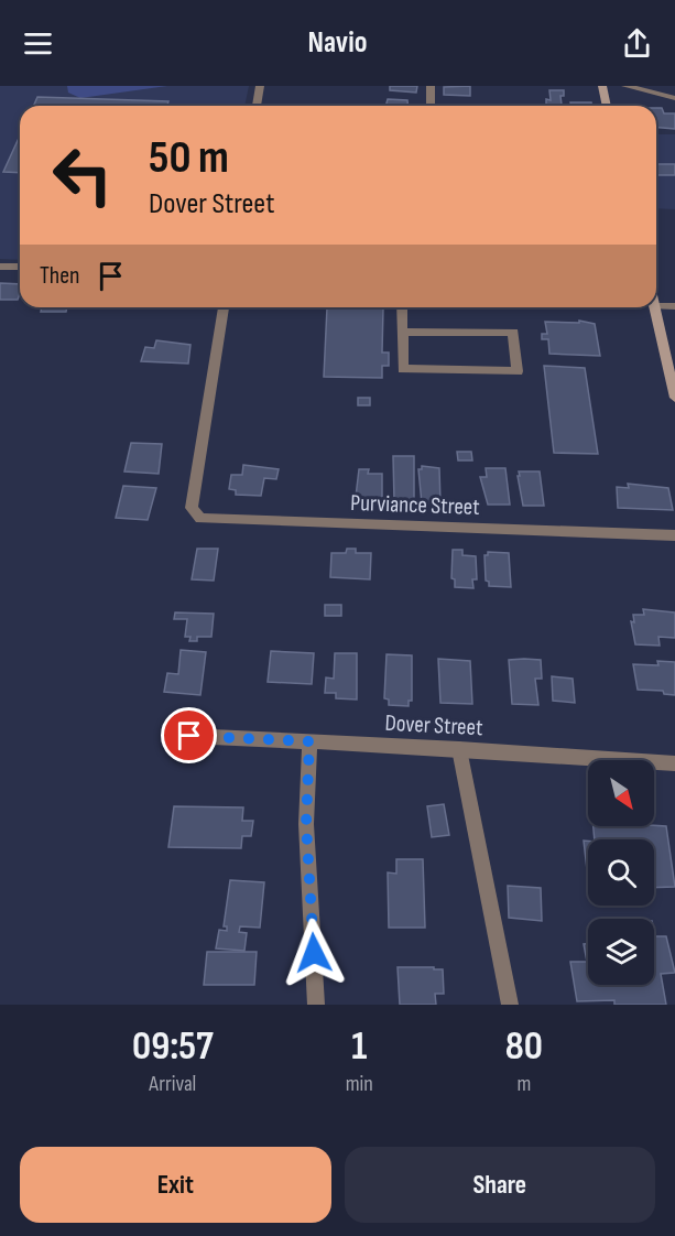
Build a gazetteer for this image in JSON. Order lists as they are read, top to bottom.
{
  "streets": {
    "street": ["Purviance Street", "Dover Street"]
  },
  "north": "bottom right",
  "page": {
    "header": "Navio",
    "turn": ["50 m", "Dover Street"],
    "then": "Then",
    "eta": [
      "09:57",
      "Arrival",
      "1",
      "min",
      "80",
      "m"
    ],
    "buttons": ["Exit", "Share"]
  }
}
